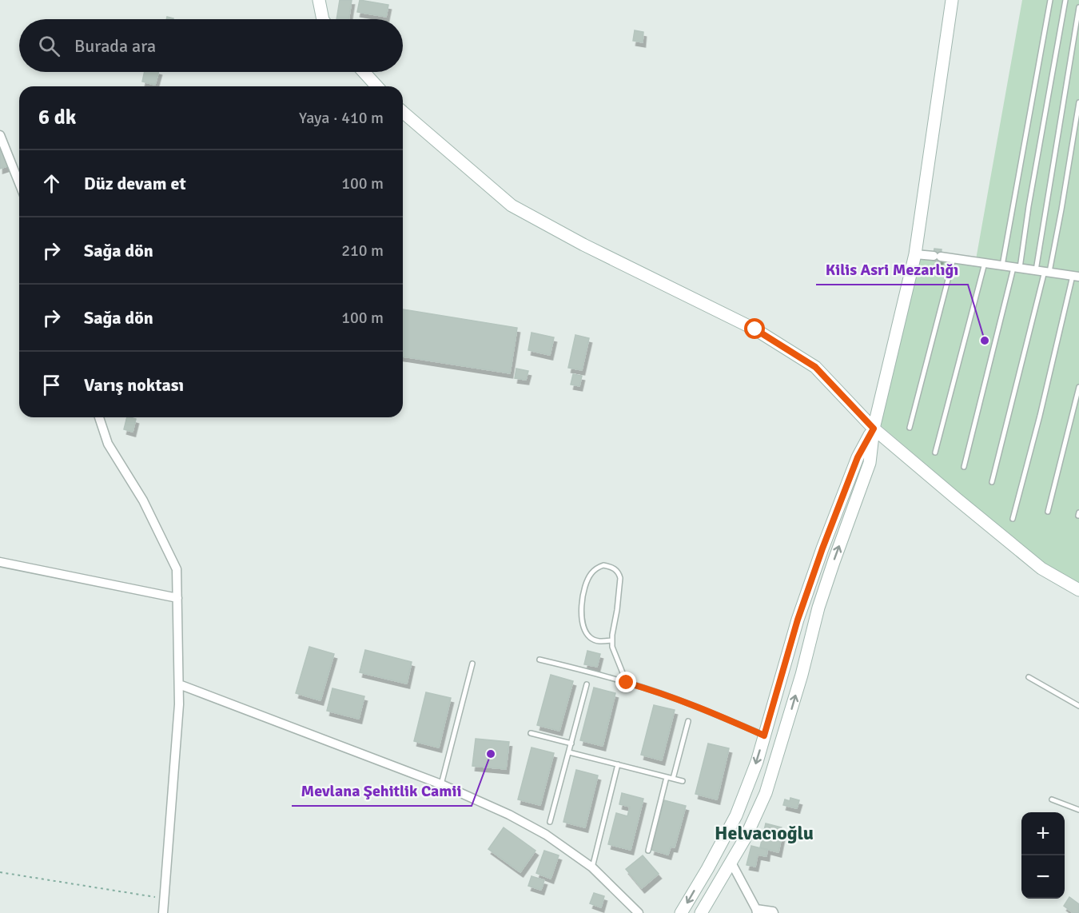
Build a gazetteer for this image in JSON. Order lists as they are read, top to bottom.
{
  "districts": ["Helvacıoğlu"],
  "places": ["Kilis Asri Mezarlığı", "Mevlana Şehitlik Camii"],
  "page": {
    "search": "Burada ara",
    "heading": ["6 dk", "Yaya · 410 m"],
    "list": [
      ["Düz devam et", "100 m"],
      ["Sağa dön", "210 m"],
      ["Sağa dön", "100 m"],
      "Varış noktası"
    ],
    "map_buttons": ["+", "−"]
  }
}
